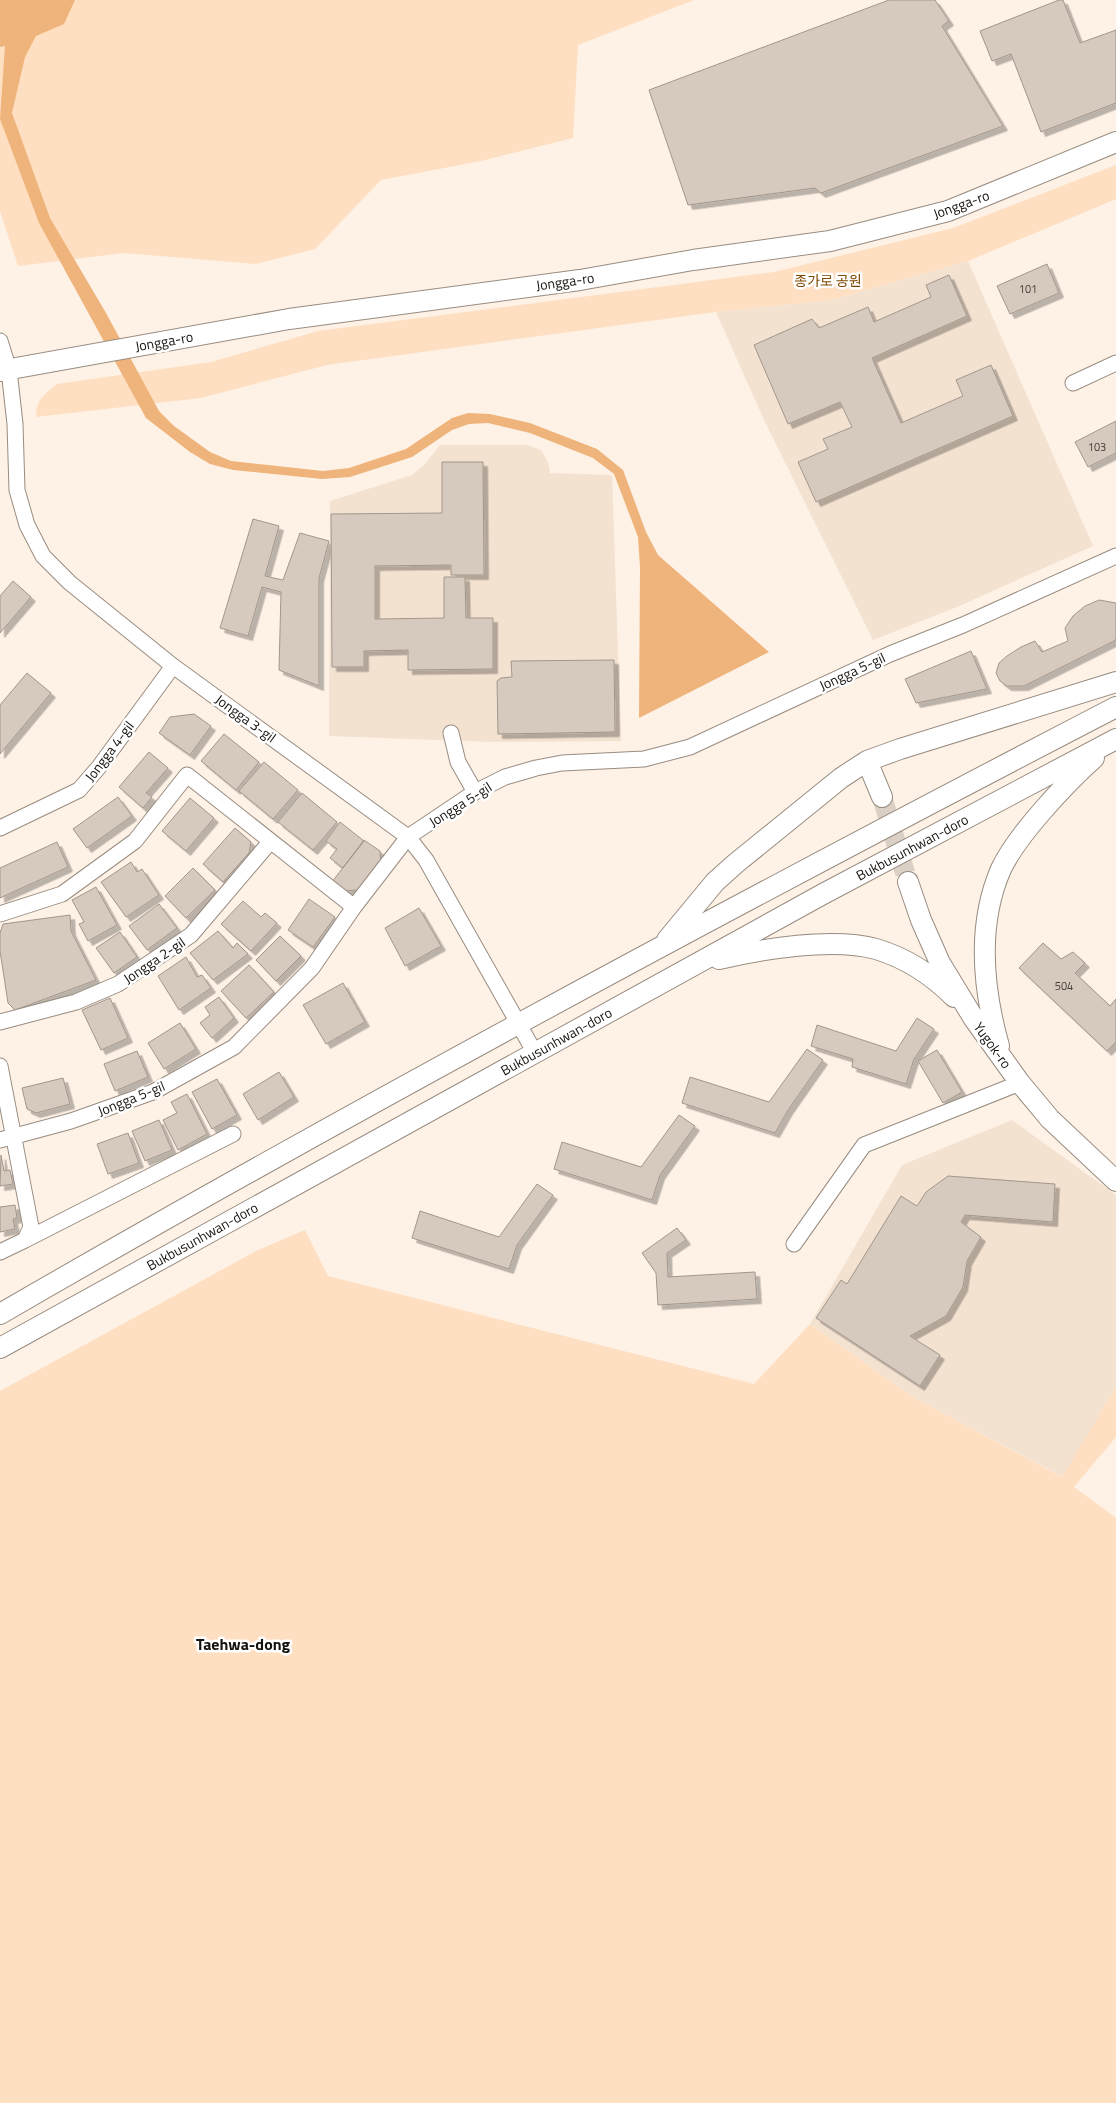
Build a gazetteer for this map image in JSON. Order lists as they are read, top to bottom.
{
  "streets": {
    "main road": ["Jongga-ro", "Bukbusunhwan-doro", "Yugok-ro"],
    "street": [
      "Jongga 5-gil",
      "Jongga 3-gil",
      "Jongga 4-gil",
      "Jongga 2-gil"
    ]
  },
  "crossings": [
    ["Jongga-ro", "Jongga 3-gil"],
    ["Jongga 5-gil", "Jongga 3-gil"],
    ["Jongga 3-gil", "Jongga 4-gil"],
    ["Jongga 3-gil", "Bukbusunhwan-doro"]
  ],
  "districts": ["Taehwa-dong"],
  "parks": ["종가로 공원"],
  "house_numbers": ["101", "103", "504"]
}
